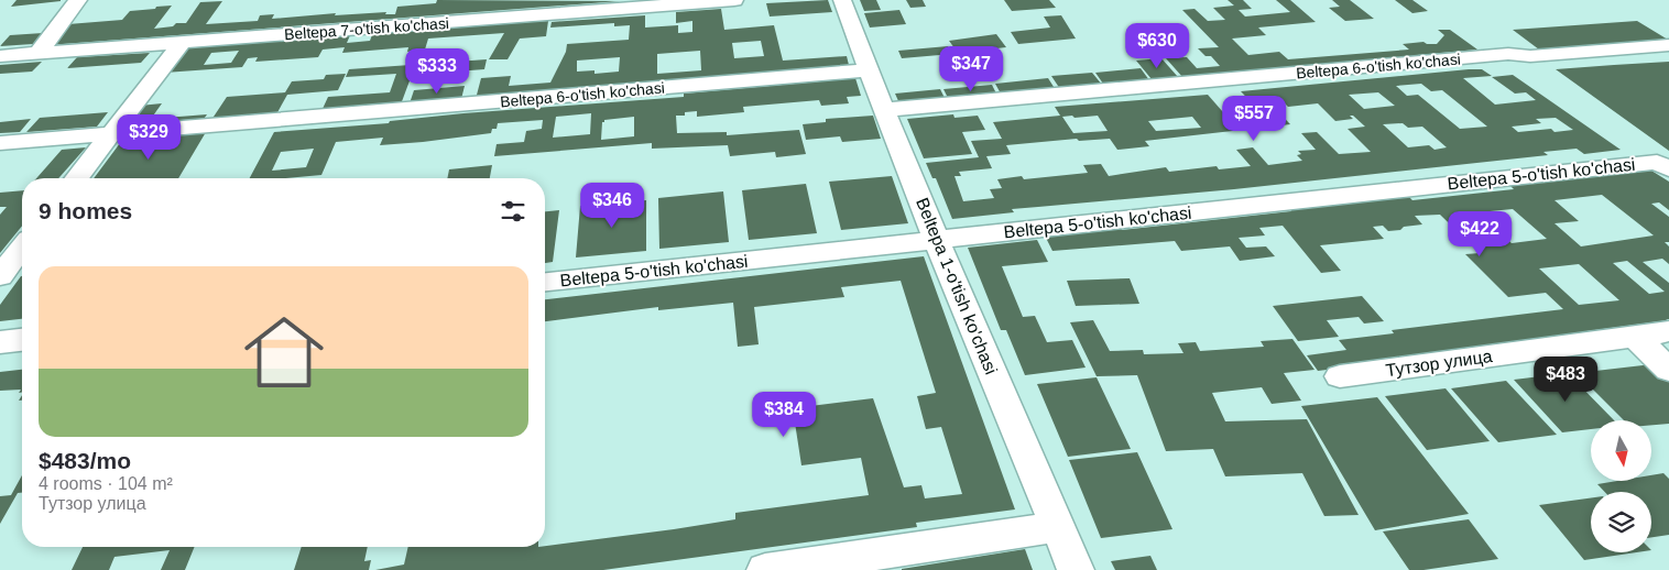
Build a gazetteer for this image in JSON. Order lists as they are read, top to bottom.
{
  "streets": {
    "street": [
      "Beltepa 7-o'tish ko'chasi",
      "Beltepa 6-o'tish ko'chasi",
      "Beltepa 5-o'tish ko'chasi",
      "Beltepa 1-o'tish ko'chasi",
      "Тутзор улица"
    ]
  },
  "crossings": [
    ["Beltepa 6-o'tish ko'chasi", "Beltepa 1-o'tish ko'chasi"],
    ["Beltepa 5-o'tish ko'chasi", "Beltepa 1-o'tish ko'chasi"]
  ],
  "north": "bottom",
  "page": {
    "price": [
      "$630",
      "$347",
      "$333",
      "$557",
      "$329",
      "$346",
      "$422",
      "$483",
      "$384"
    ],
    "heading": "9 homes",
    "list": [
      {
        "name": "$483/mo",
        "note": "4 rooms · 104 m² · Тутзор улица"
      }
    ]
  }
}
